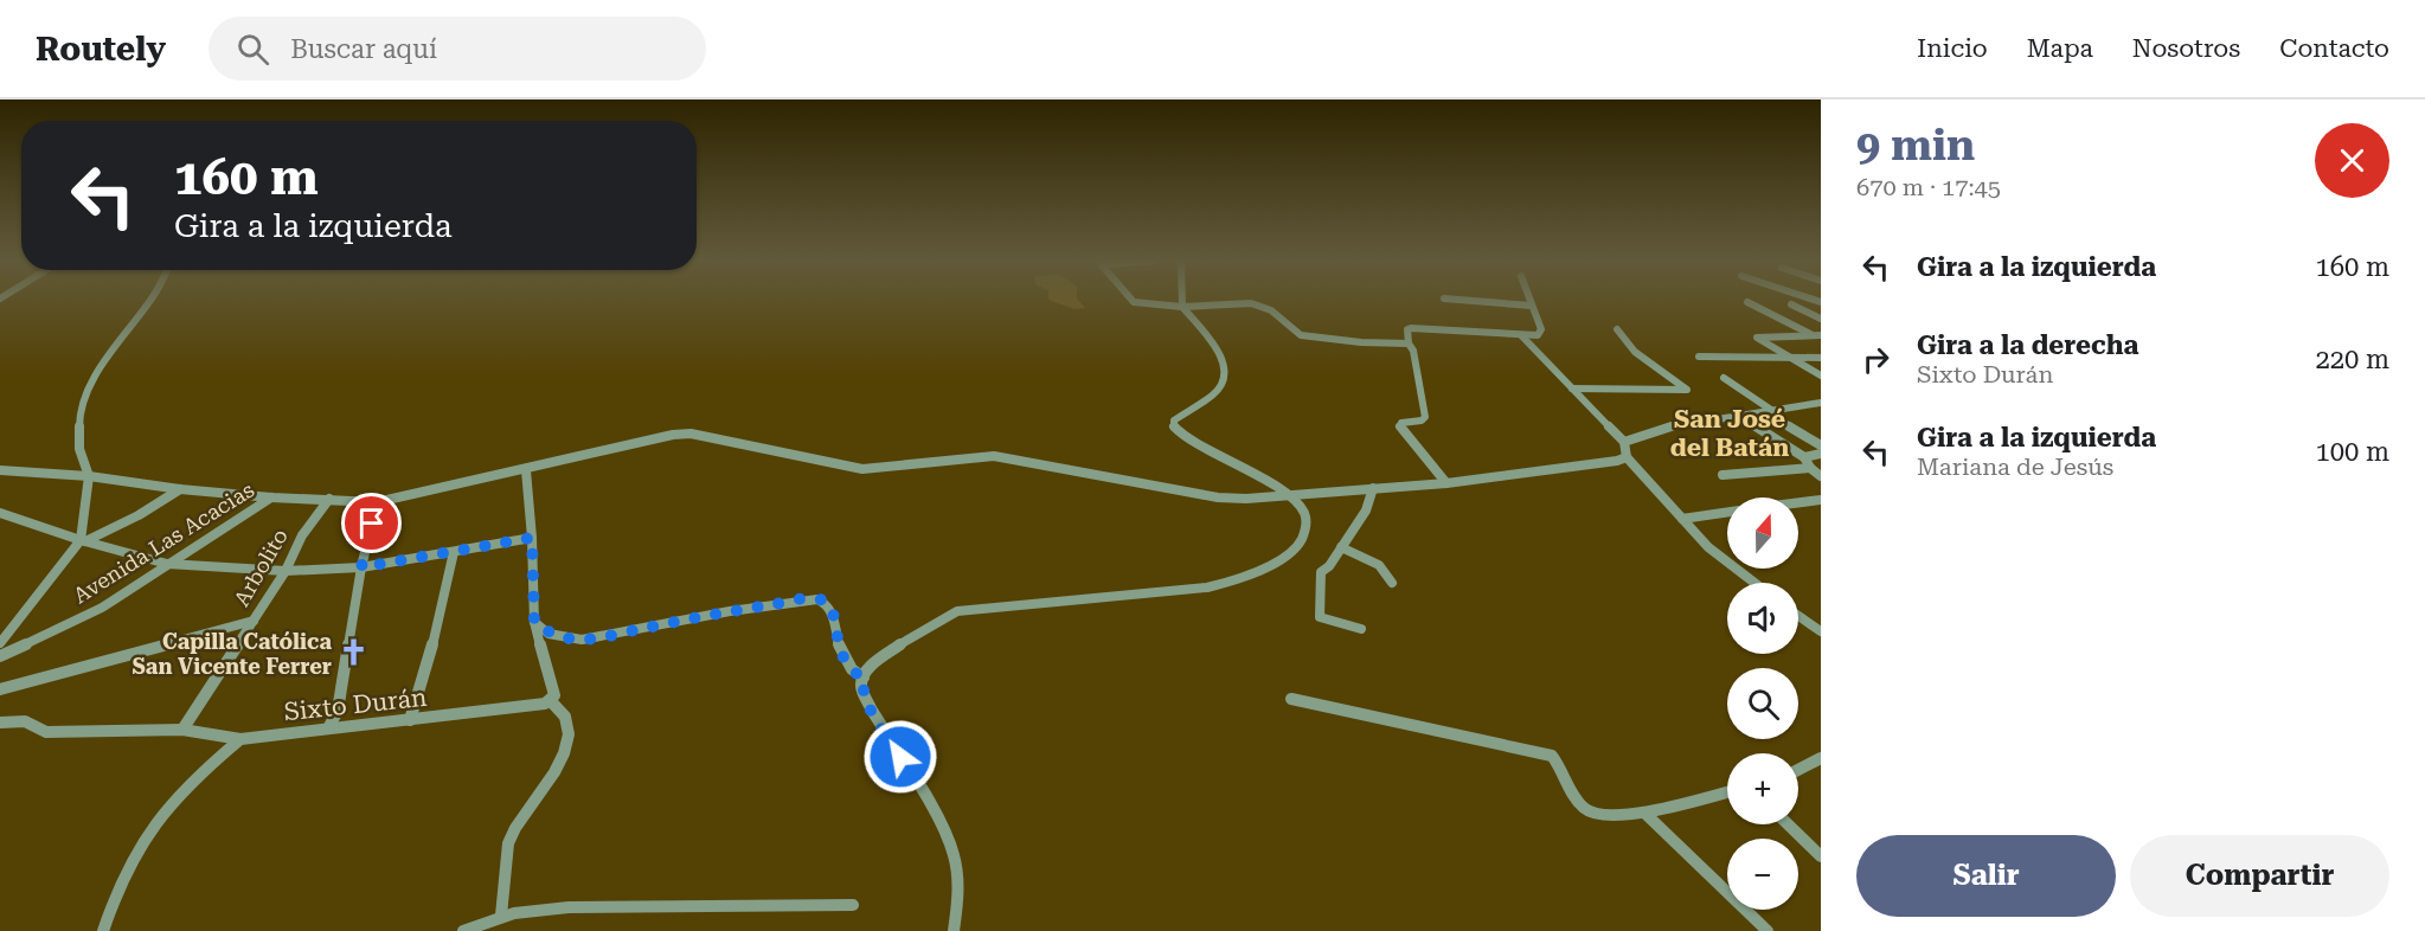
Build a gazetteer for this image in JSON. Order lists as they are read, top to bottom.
{
  "streets": {
    "street": ["Avenida Las Acacias", "Arbolito", "Sixto Durán"]
  },
  "crossings": [
    ["Arbolito", "Sixto Durán"]
  ],
  "districts": ["San José del Batán"],
  "places": {
    "church": ["Capilla Católica San Vicente Ferrer"]
  },
  "north": "top",
  "page": {
    "header": "Routely",
    "search": "Buscar aquí",
    "nav": [
      "Inicio",
      "Mapa",
      "Nosotros",
      "Contacto"
    ],
    "heading": ["9 min", "670 m · 17:45"],
    "turn": ["160 m", "Gira a la izquierda"],
    "list": [
      {
        "name": "Gira a la izquierda",
        "value": "160 m"
      },
      {
        "name": "Gira a la derecha",
        "note": "Sixto Durán",
        "value": "220 m"
      },
      {
        "name": "Gira a la izquierda",
        "note": "Mariana de Jesús",
        "value": "100 m"
      }
    ],
    "map_buttons": ["+", "−"],
    "buttons": ["Salir", "Compartir"]
  }
}
